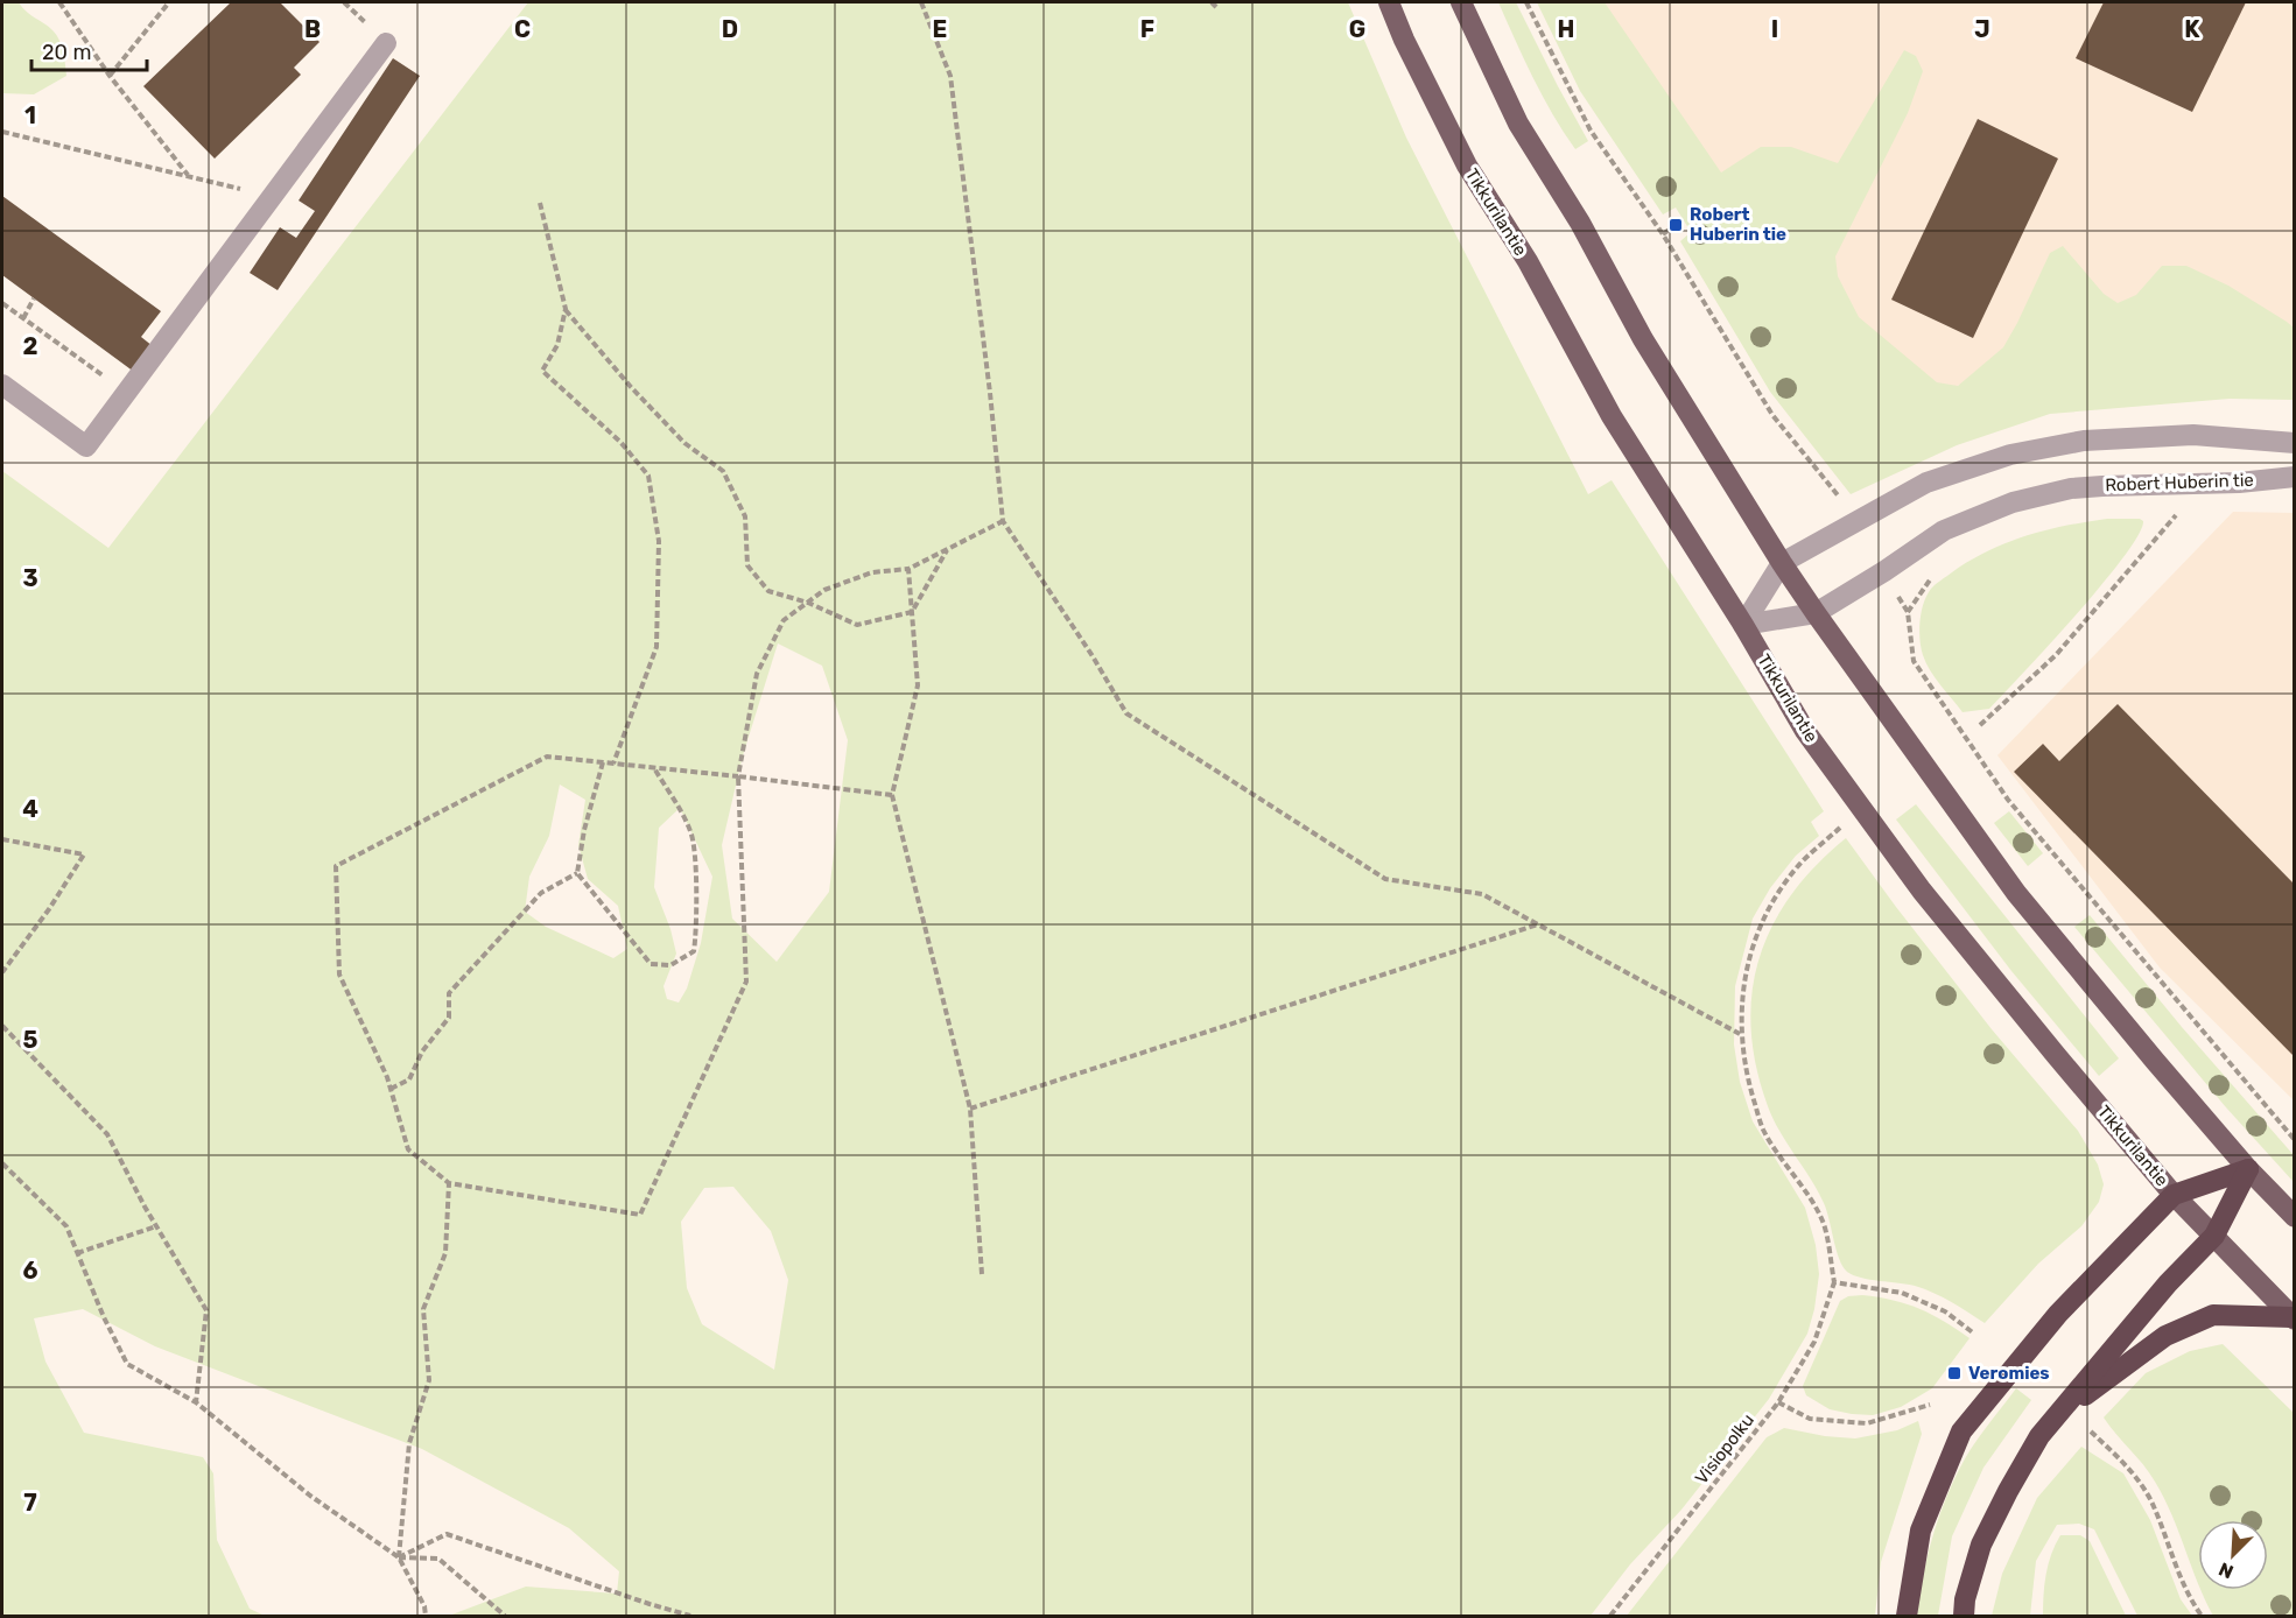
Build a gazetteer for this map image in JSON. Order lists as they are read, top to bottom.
{
  "streets": {
    "main road": ["Tikkurilantie"],
    "street": ["Robert Huberin tie"],
    "path": ["Visiopolku"]
  },
  "crossings": [
    ["Tikkurilantie", "Robert Huberin tie"]
  ],
  "places": {
    "transit": ["Robert Huberin tie", "Veromies"]
  },
  "scale_bar": "20 m",
  "north": "bottom left",
  "grid": {
    "columns": [
      "B",
      "C",
      "D",
      "E",
      "F",
      "G",
      "H",
      "I",
      "J",
      "K"
    ],
    "rows": [
      "1",
      "2",
      "3",
      "4",
      "5",
      "6",
      "7"
    ]
  }
}
